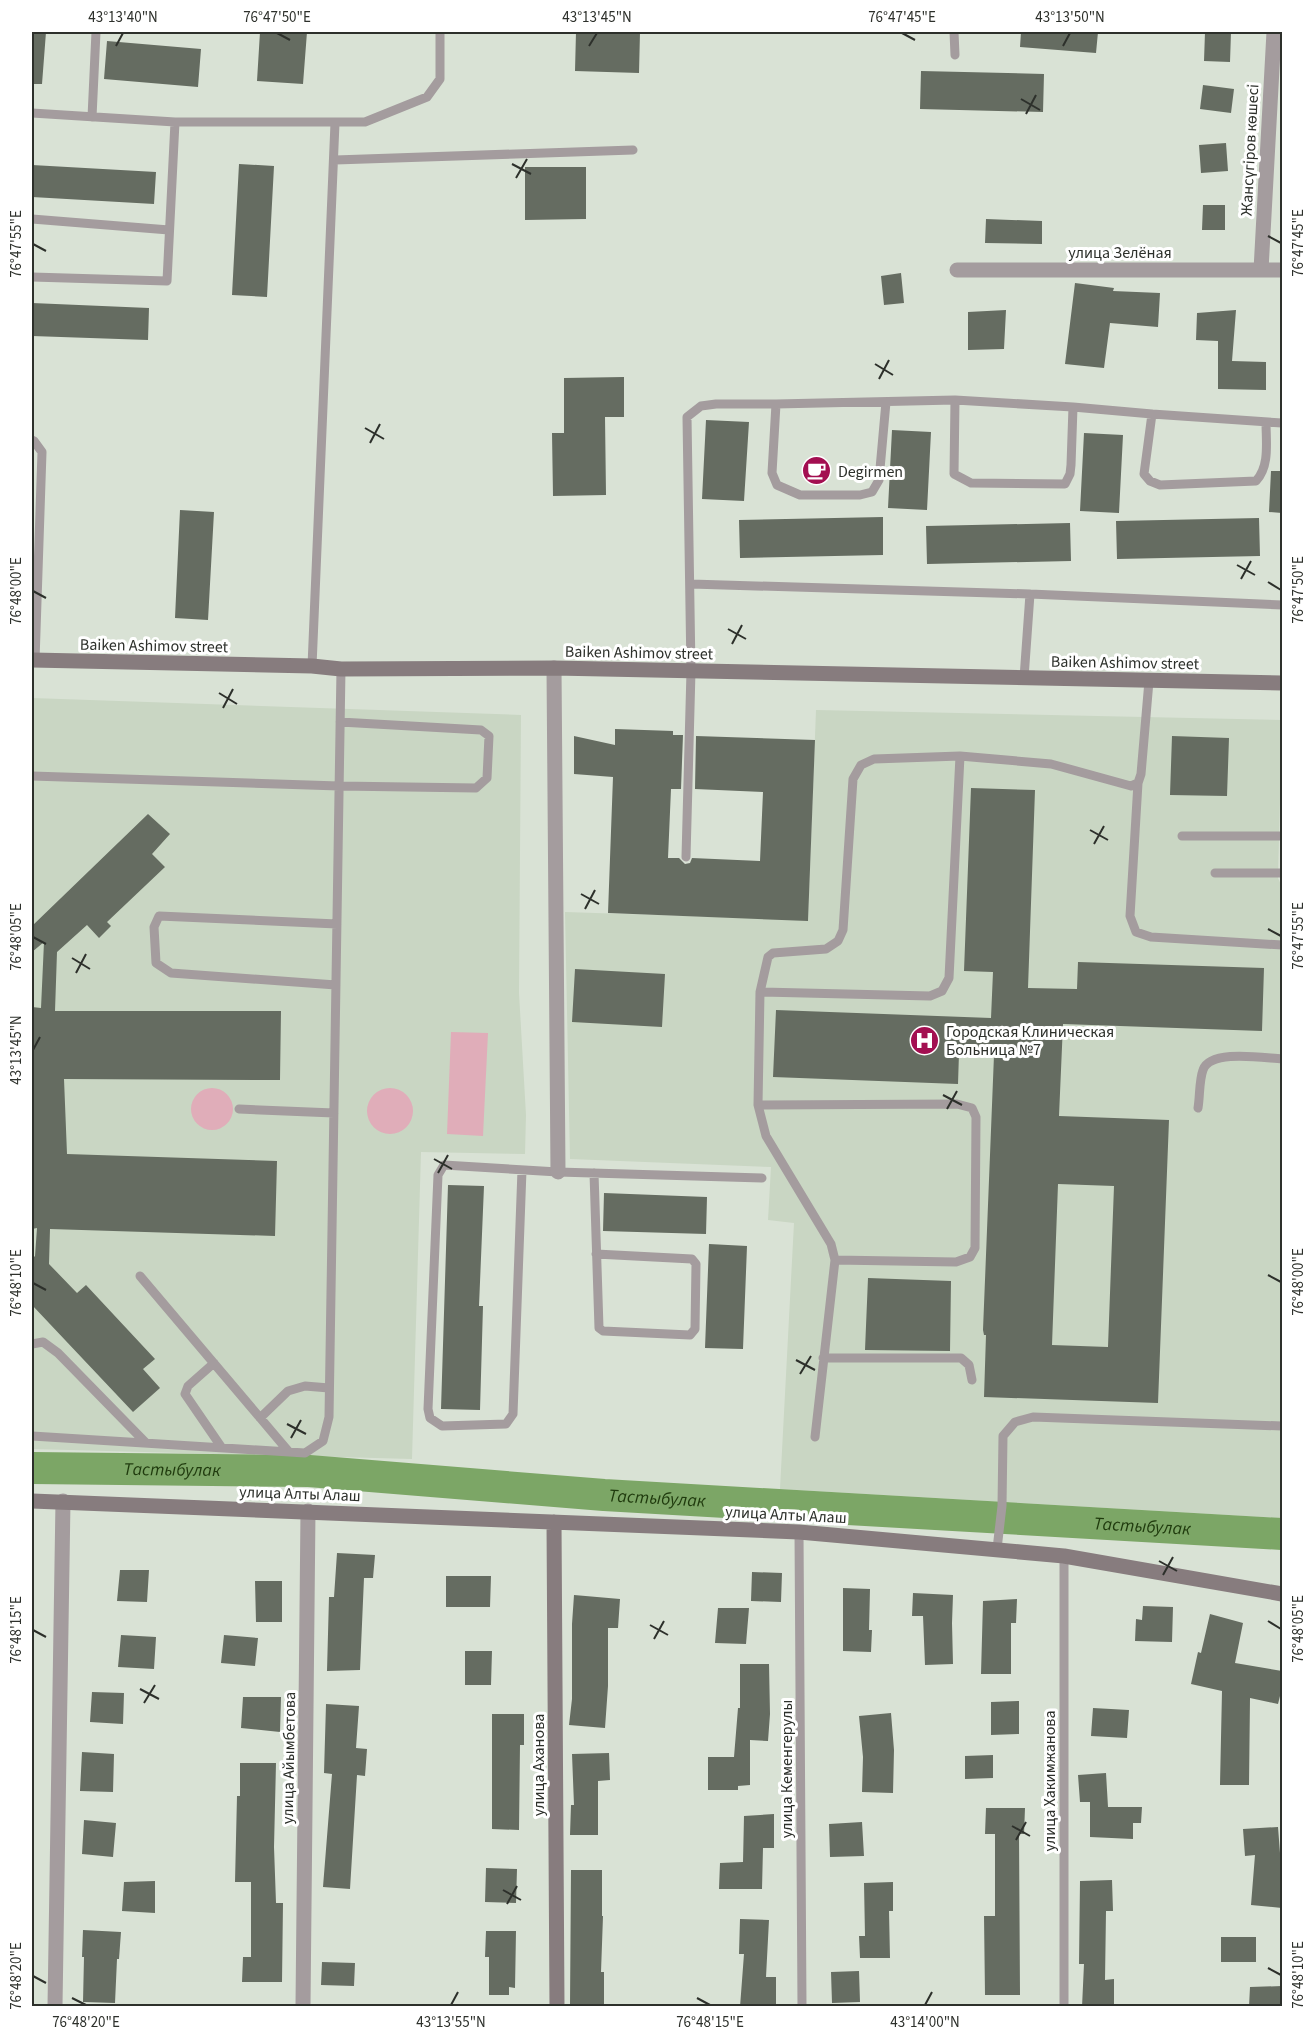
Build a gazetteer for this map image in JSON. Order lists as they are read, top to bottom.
{
  "streets": {
    "street": [
      "Жансүгіров көшесі",
      "улица Зелёная",
      "Baiken Ashimov street",
      "улица Алты Алаш",
      "улица Айымбетова",
      "улица Аханова"
    ],
    "lane": ["улица Кеменгерулы", "улица Хакимжанова"]
  },
  "crossings": [
    ["Жансүгіров көшесі", "улица Зелёная"],
    ["улица Алты Алаш", "улица Айымбетова"],
    ["улица Алты Алаш", "улица Аханова"],
    ["улица Алты Алаш", "улица Кеменгерулы"],
    ["улица Алты Алаш", "улица Хакимжанова"]
  ],
  "water": ["Тастыбулак"],
  "places": {
    "cafe": ["Degirmen"],
    "hospital": ["Городская Клиническая Больница №7"]
  },
  "coordinates": [
    "43°13'40\"N",
    "76°47'50\"E",
    "43°13'45\"N",
    "76°47'45\"E",
    "43°13'50\"N",
    "76°47'55\"E",
    "76°48'00\"E",
    "76°48'05\"E",
    "76°48'10\"E",
    "76°48'15\"E",
    "76°48'20\"E",
    "43°13'55\"N",
    "43°14'00\"N"
  ]
}
